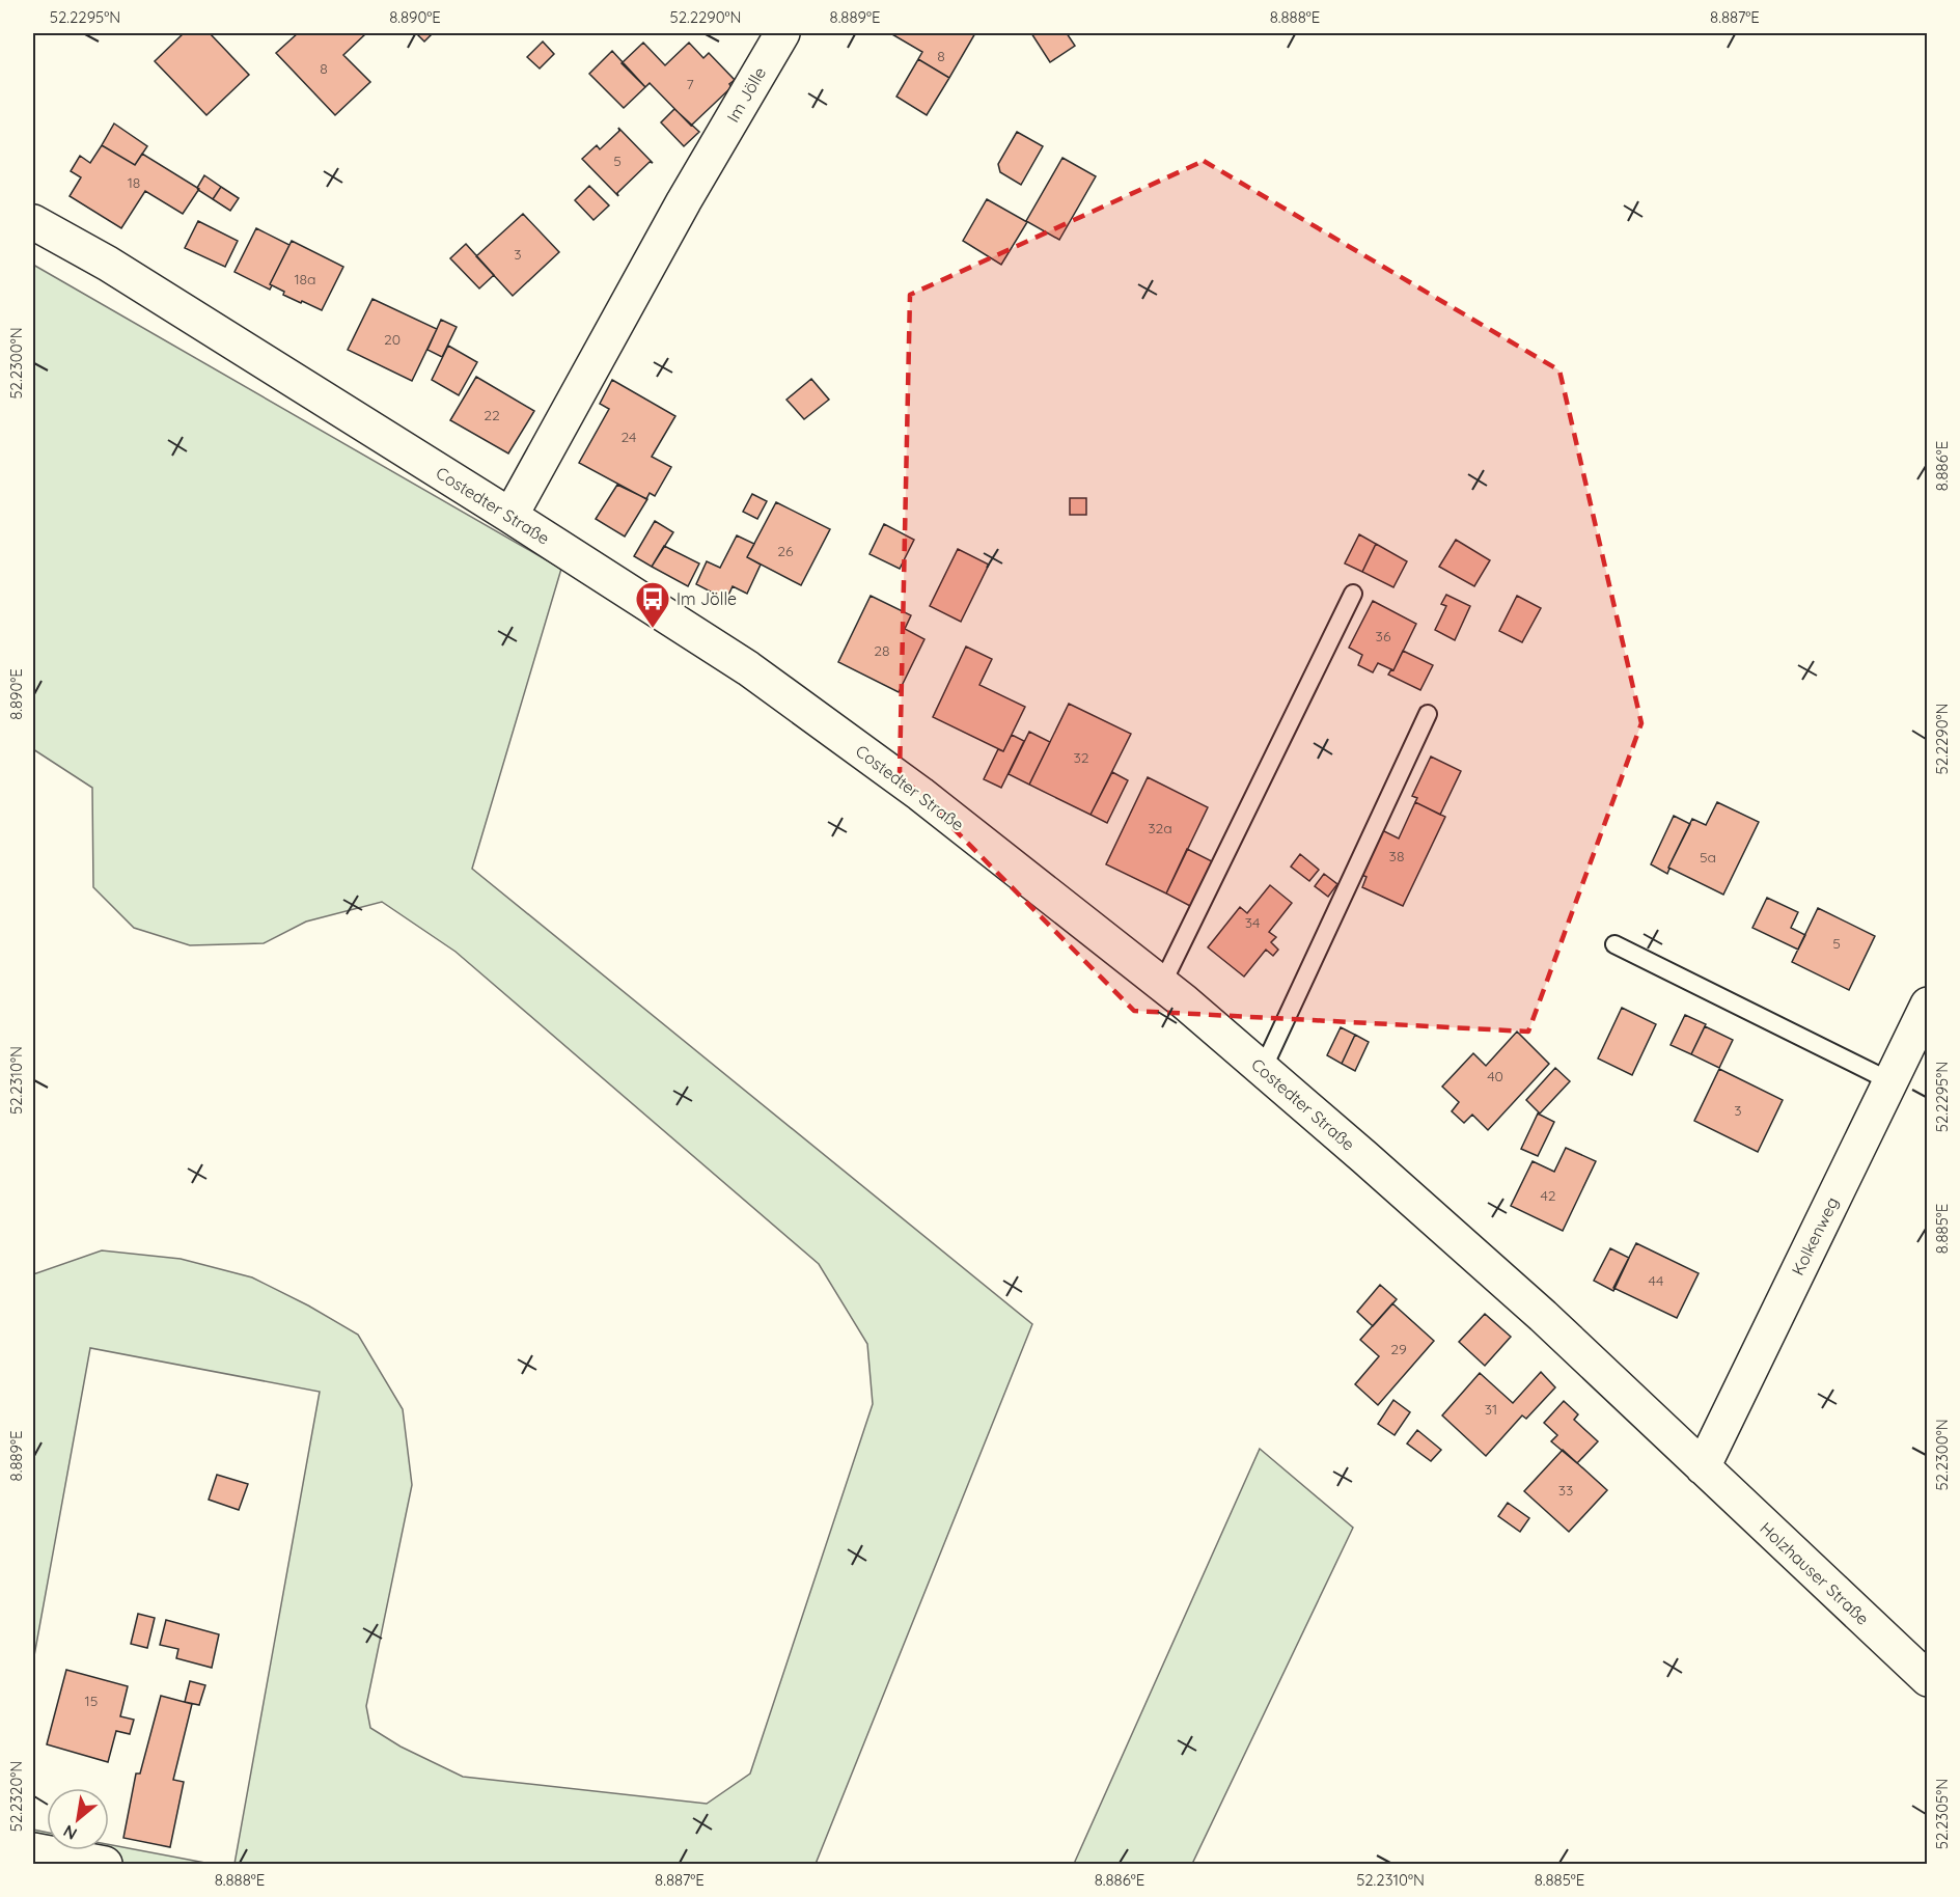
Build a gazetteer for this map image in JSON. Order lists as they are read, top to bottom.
{
  "streets": {
    "street": [
      "Im Jölle",
      "Costedter Straße",
      "Kolkenweg",
      "Holzhauser Straße"
    ]
  },
  "crossings": [
    ["Im Jölle", "Costedter Straße"],
    ["Costedter Straße", "Kolkenweg"],
    ["Costedter Straße", "Holzhauser Straße"],
    ["Kolkenweg", "Holzhauser Straße"]
  ],
  "places": {
    "bus stop": ["Im Jölle"]
  },
  "house_numbers": [
    "8",
    "8",
    "7",
    "5",
    "18",
    "3",
    "18a",
    "20",
    "22",
    "24",
    "26",
    "36",
    "28",
    "32",
    "32a",
    "38",
    "5a",
    "34",
    "5",
    "40",
    "3",
    "42",
    "44",
    "29",
    "31",
    "33",
    "15"
  ],
  "north": "bottom left",
  "coordinates": [
    "52.2295°N",
    "8.890°E",
    "52.2290°N",
    "8.889°E",
    "8.888°E",
    "8.887°E",
    "52.2300°N",
    "8.886°E",
    "52.2310°N",
    "8.885°E",
    "52.2320°N",
    "52.2305°N"
  ]
}
